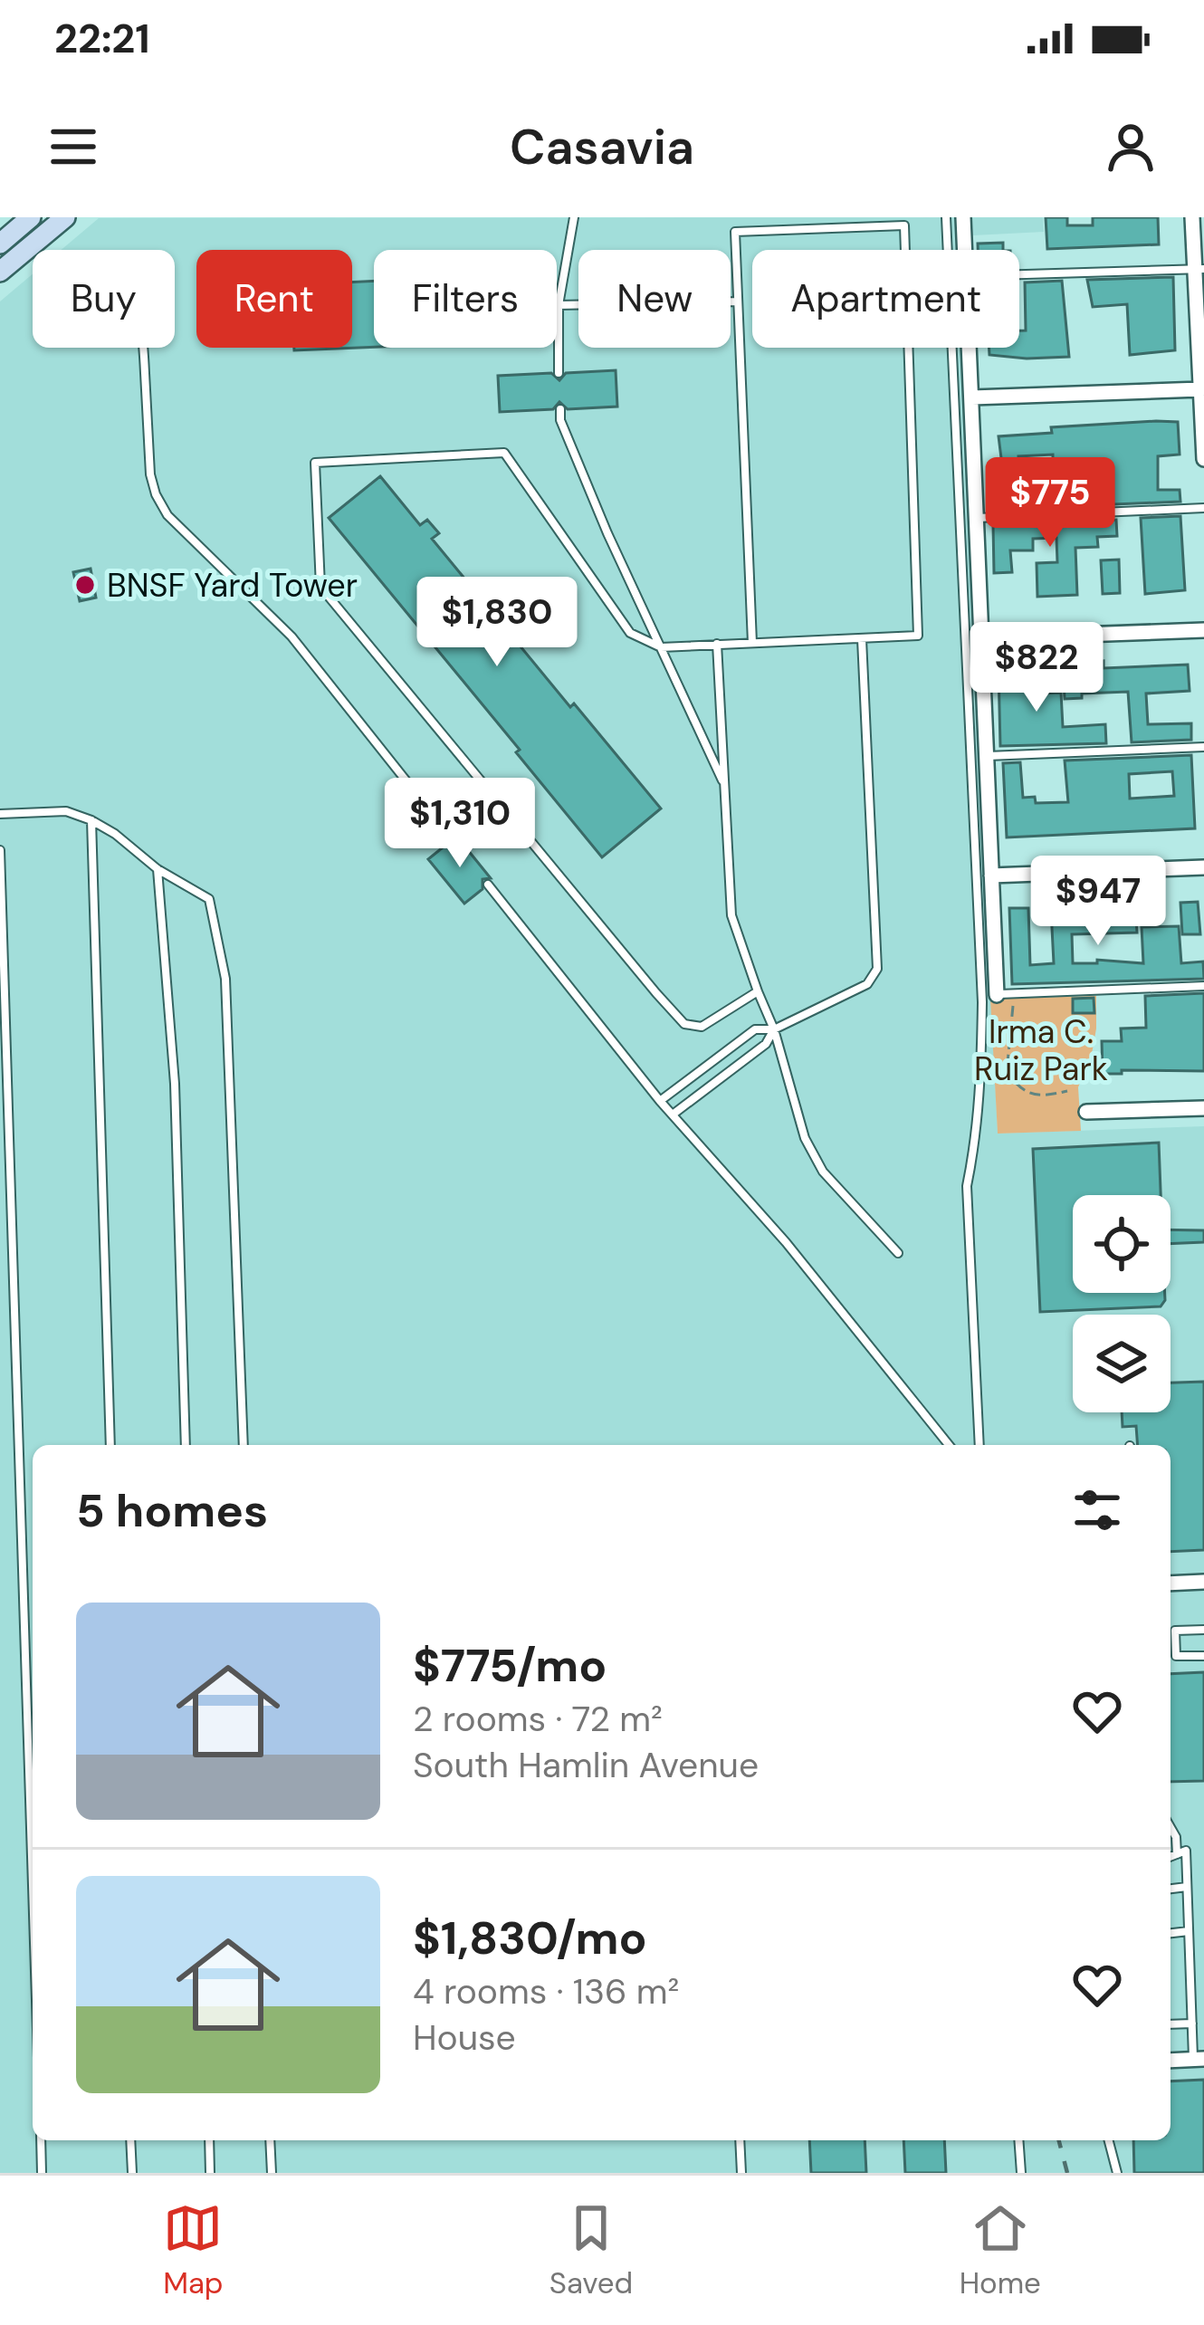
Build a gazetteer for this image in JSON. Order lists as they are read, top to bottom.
{
  "parks": ["Irma C. Ruiz Park"],
  "places": ["BNSF Yard Tower"],
  "page": {
    "status": "22:21",
    "header": "Casavia",
    "chip": [
      "Buy",
      "Rent",
      "Filters",
      "New",
      "Apartment"
    ],
    "price": [
      "$775",
      "$1,830",
      "$822",
      "$1,310",
      "$947"
    ],
    "heading": "5 homes",
    "list": [
      {
        "name": "$775/mo",
        "note": "2 rooms · 72 m² · South Hamlin Avenue"
      },
      {
        "name": "$1,830/mo",
        "note": "4 rooms · 136 m² · House"
      }
    ],
    "tabs": ["Map", "Saved", "Home"]
  }
}
